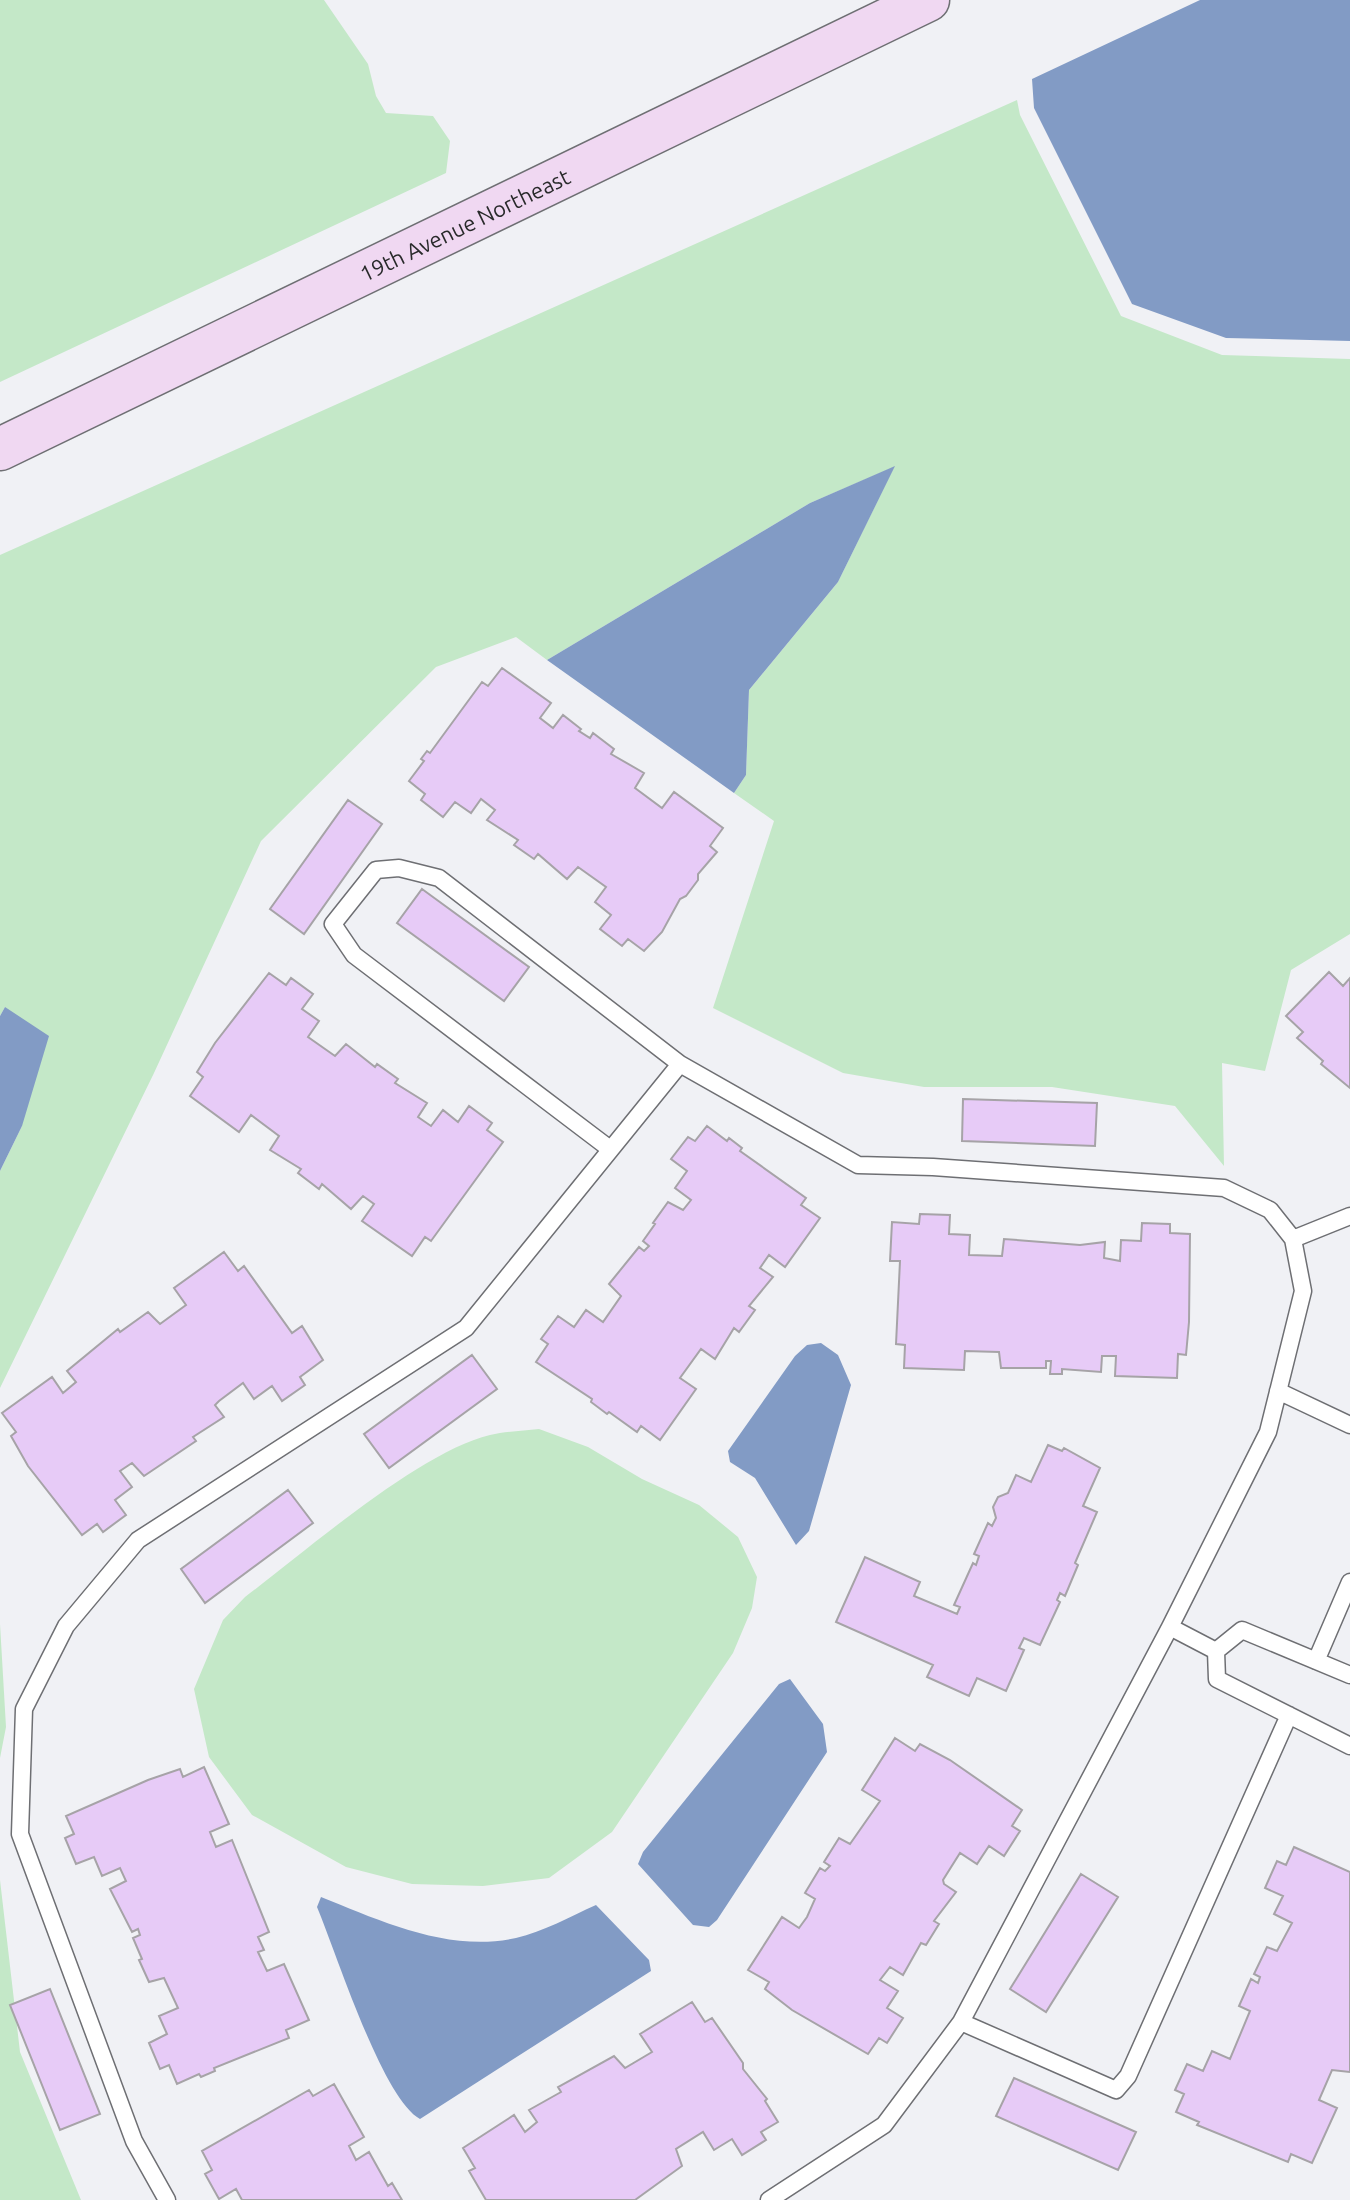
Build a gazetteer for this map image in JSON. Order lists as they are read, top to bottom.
{
  "streets": {
    "street": ["19th Avenue Northeast"]
  }
}
